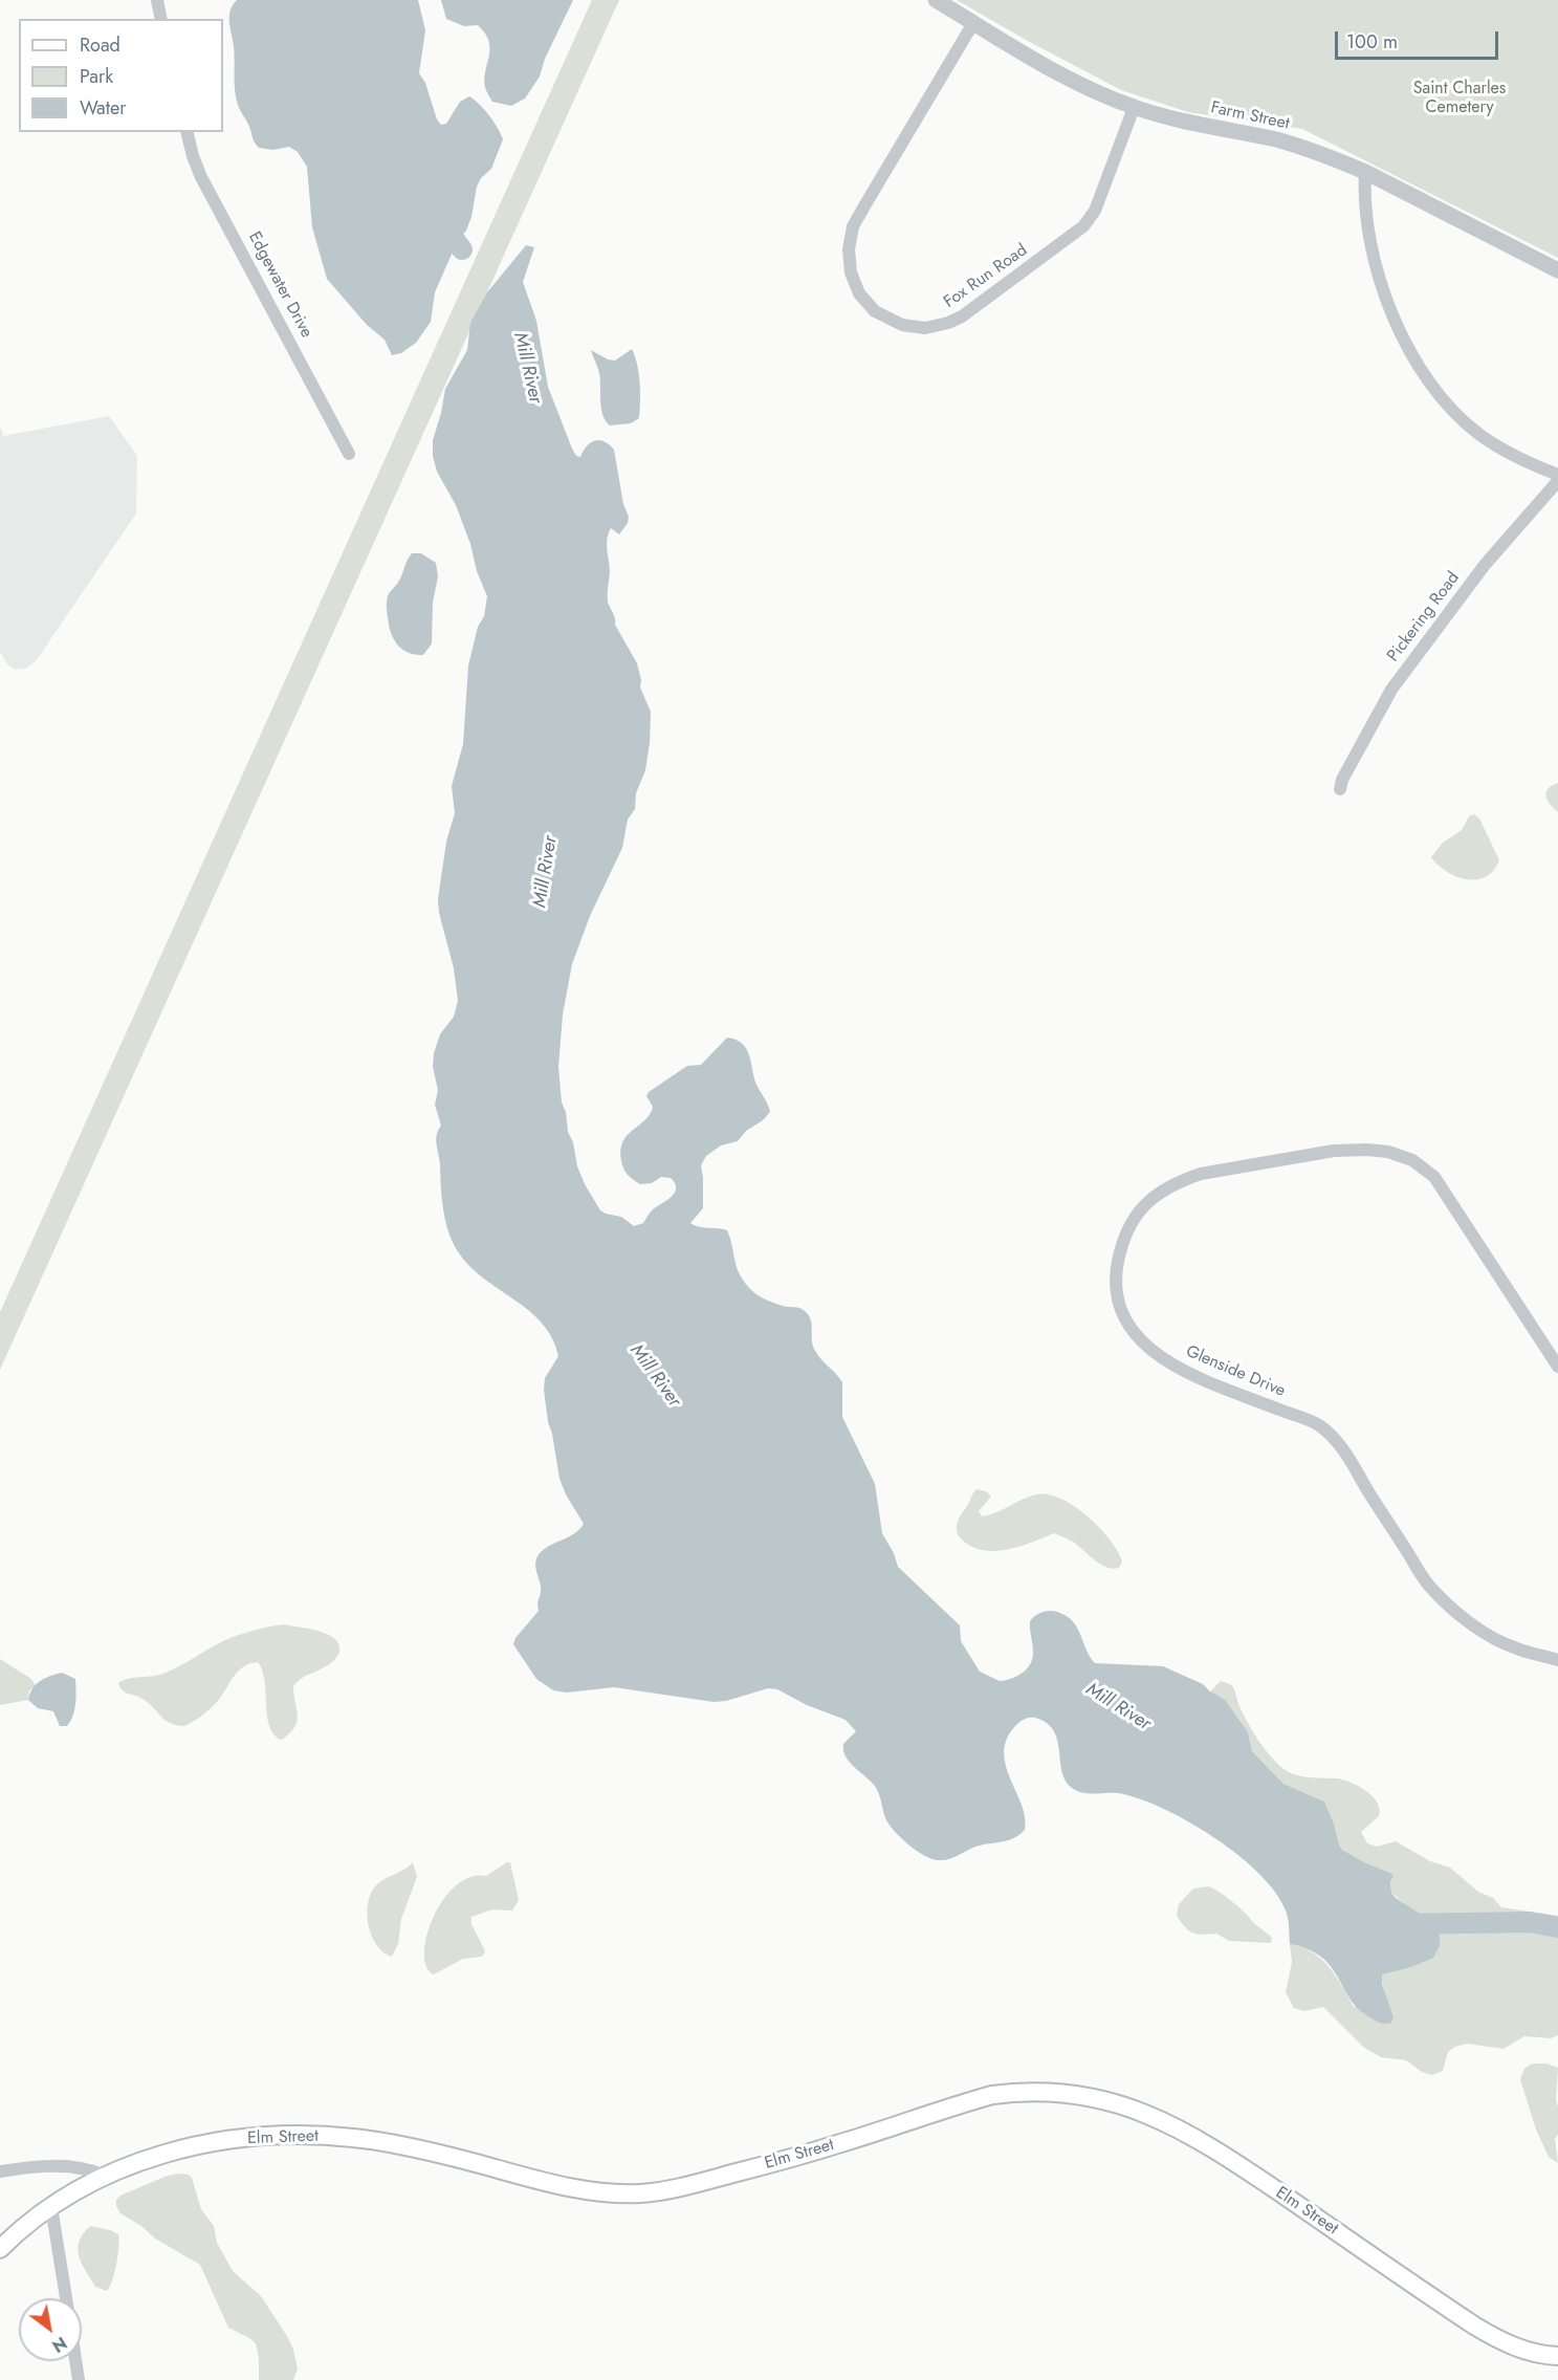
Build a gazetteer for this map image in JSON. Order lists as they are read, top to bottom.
{
  "streets": {
    "main road": ["Elm Street"],
    "street": [
      "Farm Street",
      "Fox Run Road",
      "Edgewater Drive",
      "Pickering Road",
      "Glenside Drive"
    ]
  },
  "crossings": [
    ["Farm Street", "Fox Run Road"]
  ],
  "water": ["Mill River"],
  "parks": ["Saint Charles Cemetery"],
  "legend": ["Road", "Park", "Water"],
  "scale_bar": "100 m",
  "north": "bottom right"
}
